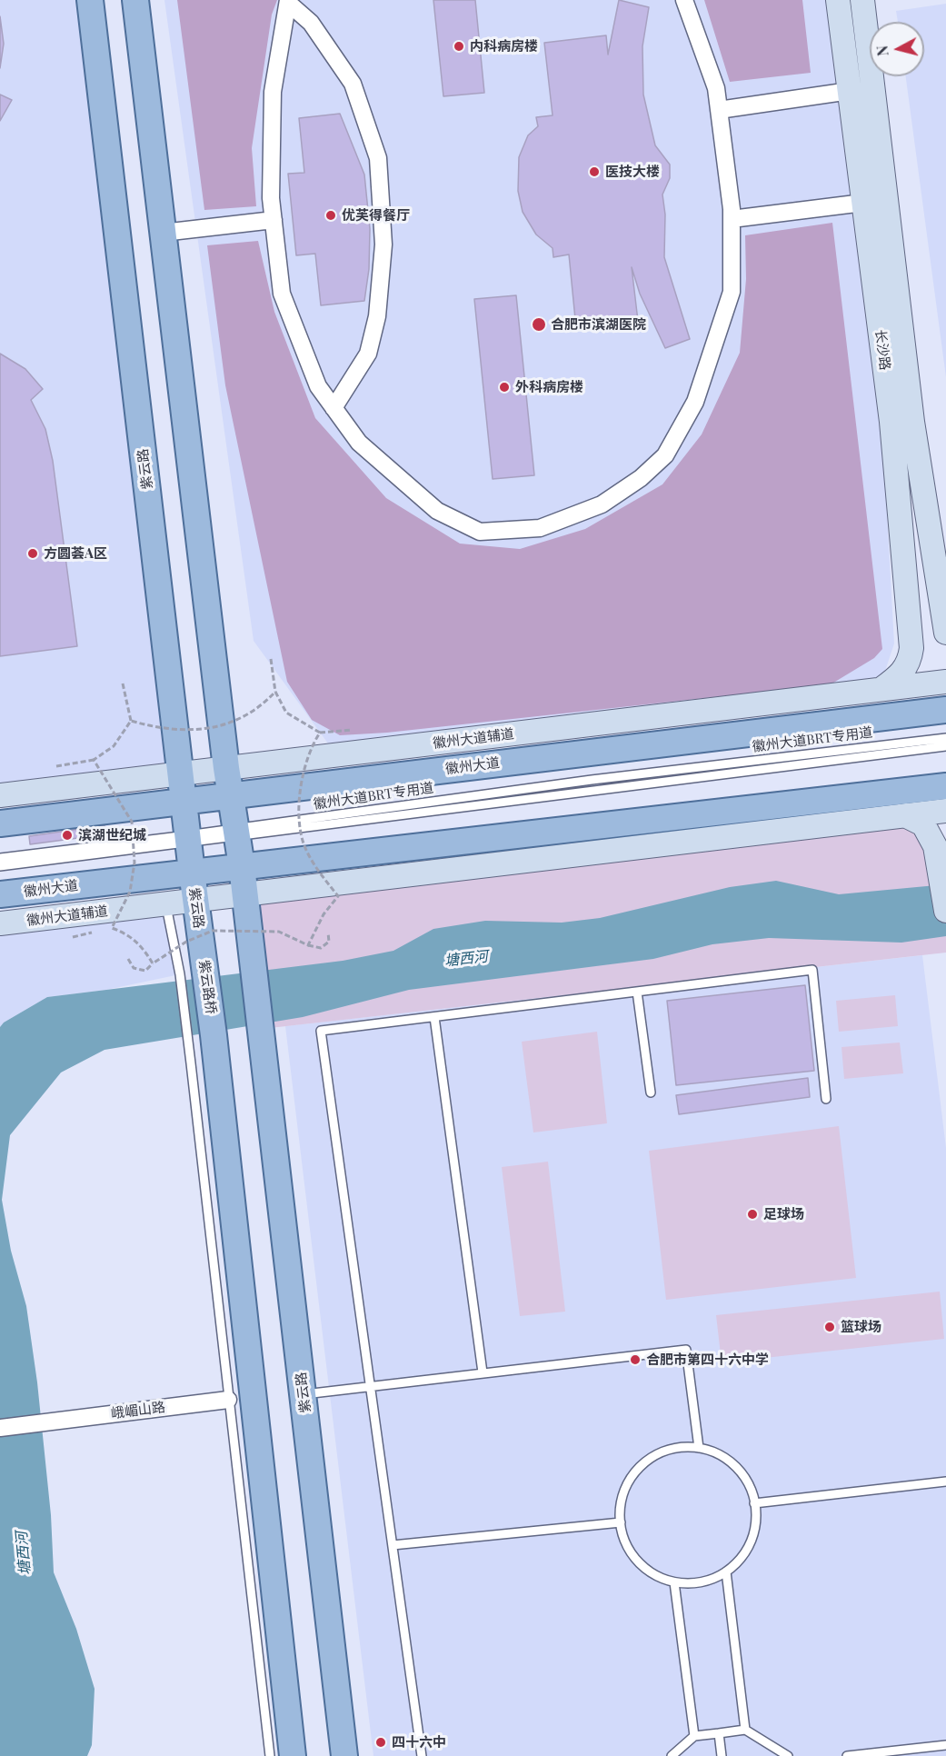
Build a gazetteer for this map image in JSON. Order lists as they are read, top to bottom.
{
  "streets": {
    "main road": ["紫云路", "徽州大道", "紫云路桥"],
    "street": ["长沙路", "徽州大道辅道", "峨嵋山路"],
    "lane": ["徽州大道BRT专用道"]
  },
  "crossings": [
    ["长沙路", "徽州大道辅道"],
    ["紫云路", "徽州大道辅道"],
    ["紫云路", "徽州大道BRT专用道"],
    ["紫云路", "徽州大道"],
    ["紫云路", "紫云路桥"]
  ],
  "water": ["塘西河"],
  "places": [
    "内科病房楼",
    "医技大楼",
    "优芙得餐厅",
    "合肥市滨湖医院",
    "外科病房楼",
    "方圆荟A区",
    "滨湖世纪城",
    "足球场",
    "篮球场",
    "合肥市第四十六中学",
    "四十六中"
  ],
  "north": "left"
}
